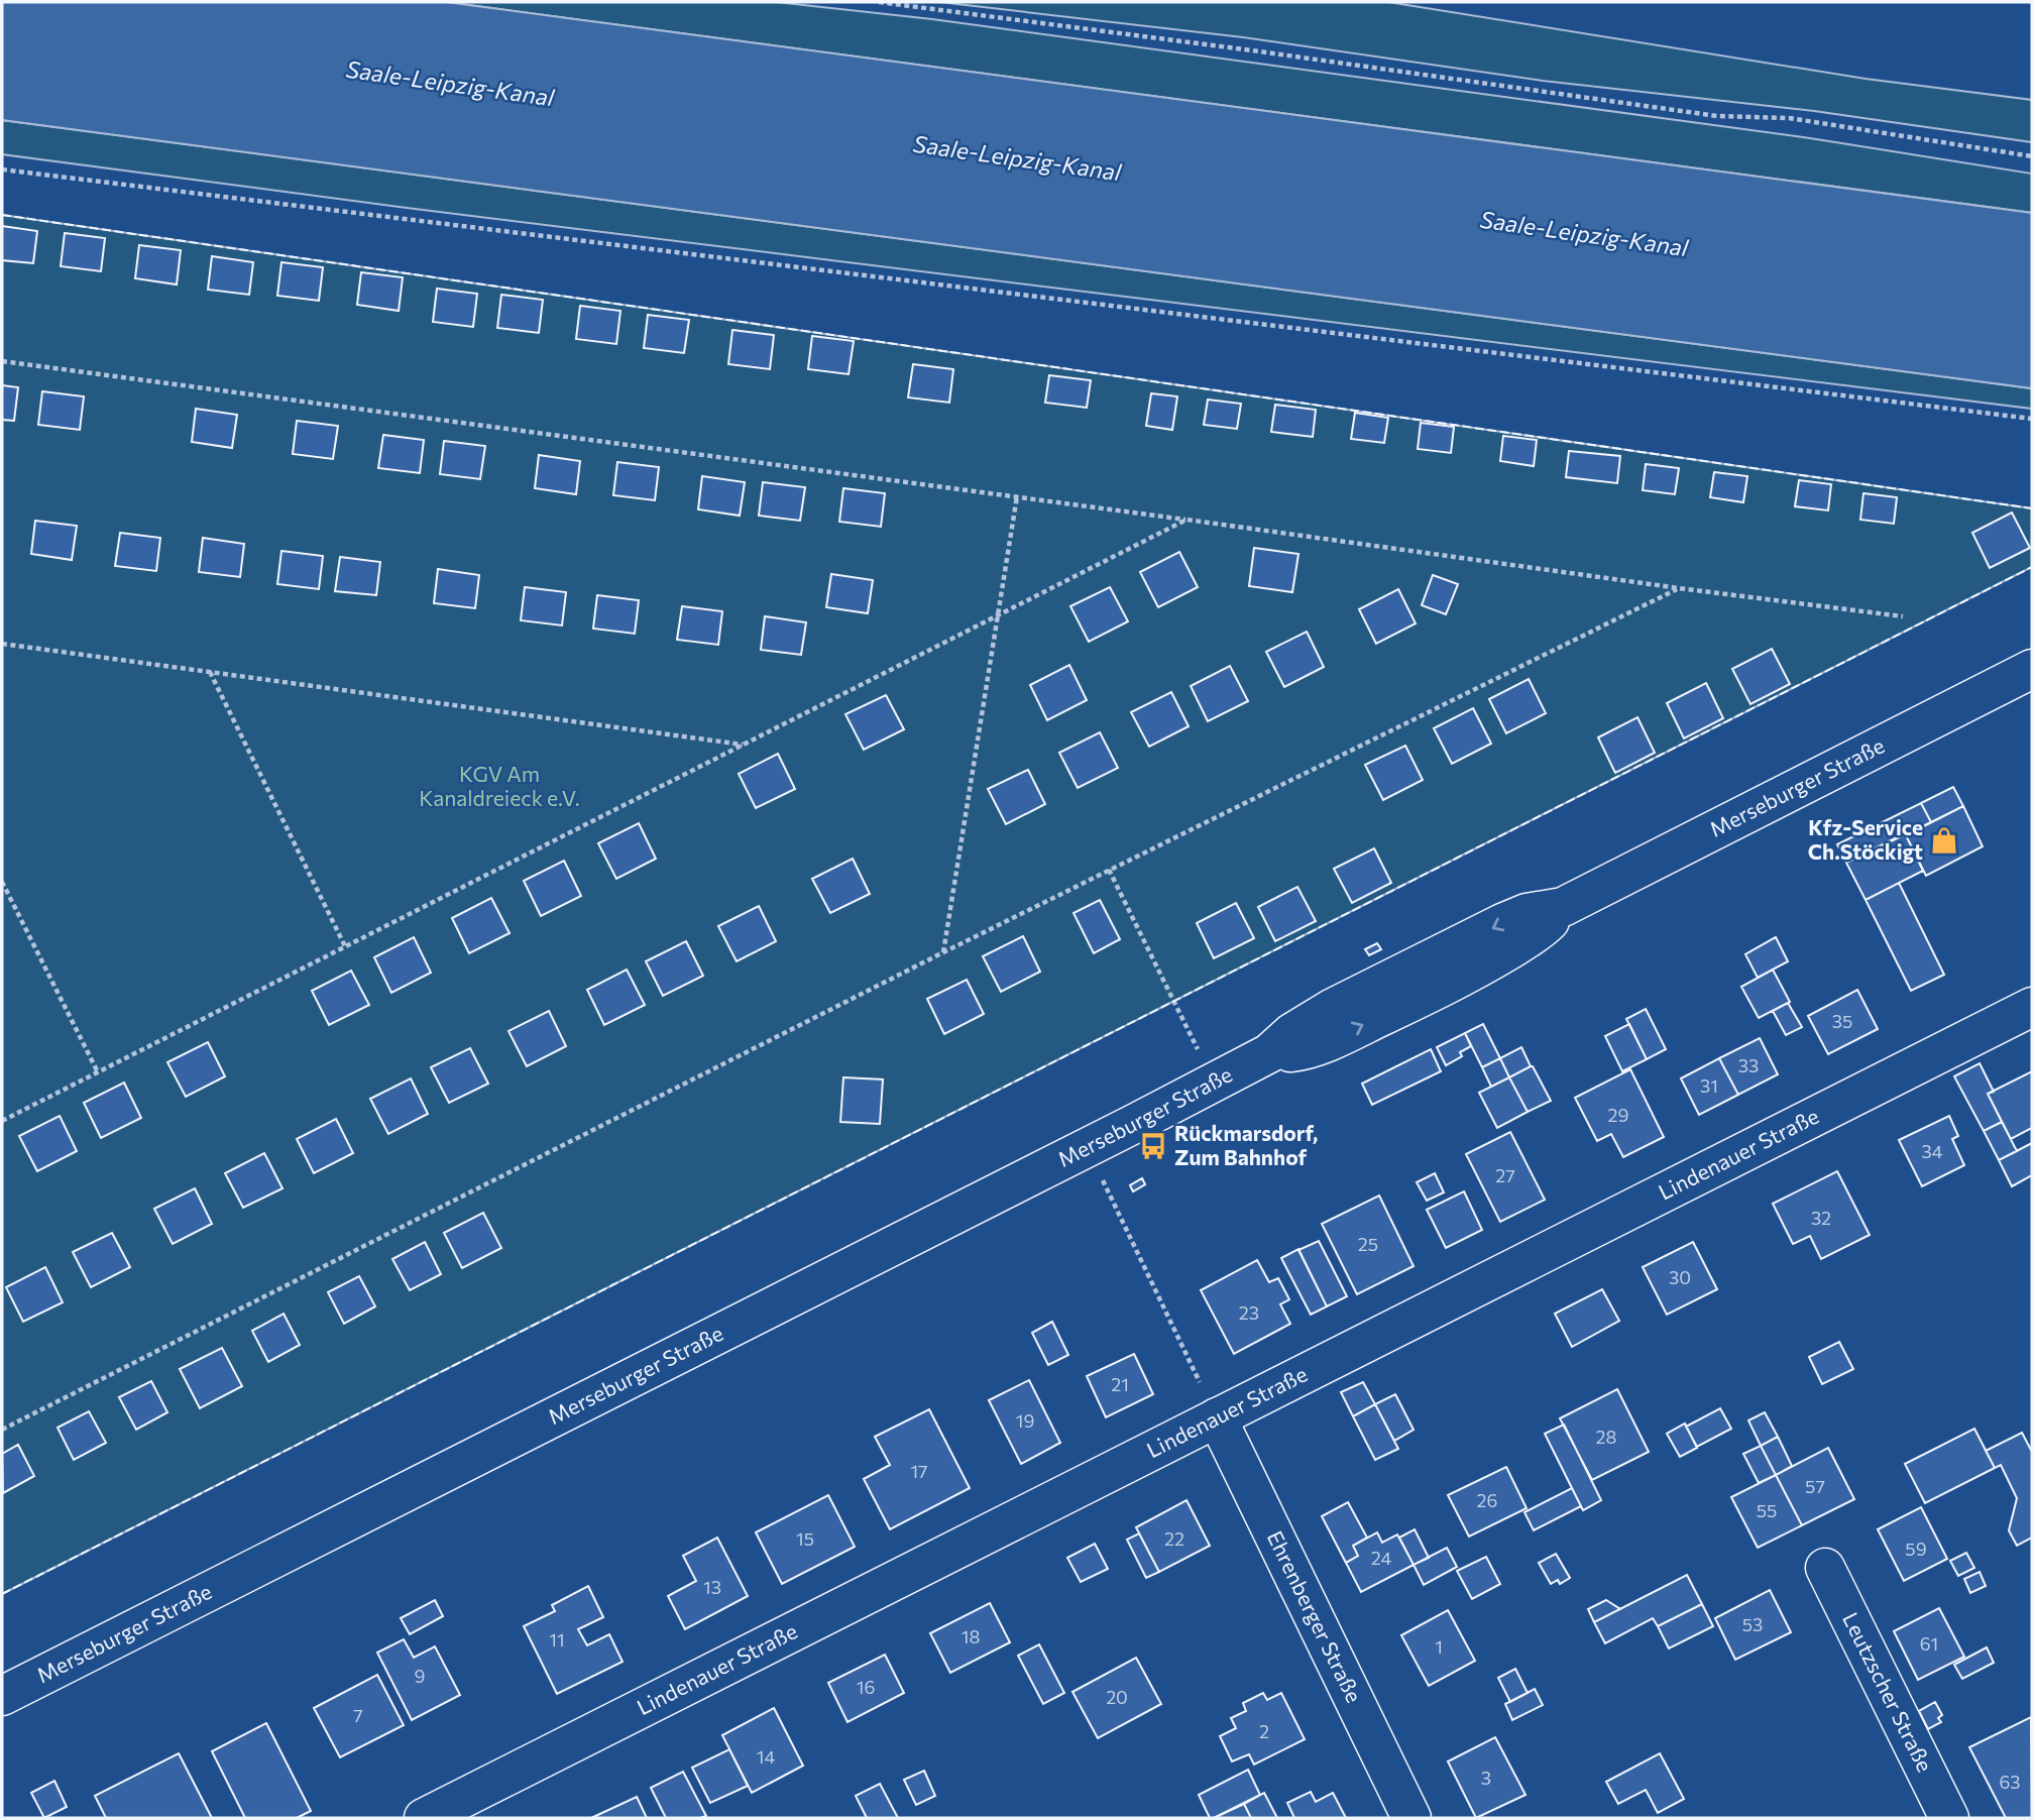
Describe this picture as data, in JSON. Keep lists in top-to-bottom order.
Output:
{
  "streets": {
    "street": [
      "Merseburger Straße",
      "Lindenauer Straße",
      "Ehrenberger Straße",
      "Leutzscher Straße"
    ]
  },
  "crossings": [
    ["Lindenauer Straße", "Ehrenberger Straße"]
  ],
  "water": ["Saale-Leipzig-Kanal"],
  "parks": ["KGV Am Kanaldreieck e.V."],
  "places": {
    "shop": ["Kfz-Service Ch.Stöckigt"],
    "bus stop": ["Rückmarsdorf, Zum Bahnhof"]
  },
  "house_numbers": [
    "35",
    "33",
    "31",
    "29",
    "34",
    "27",
    "32",
    "25",
    "30",
    "23",
    "21",
    "19",
    "28",
    "17",
    "57",
    "26",
    "55",
    "15",
    "22",
    "59",
    "24",
    "13",
    "53",
    "18",
    "11",
    "61",
    "1",
    "9",
    "16",
    "20",
    "7",
    "2",
    "14",
    "3",
    "63"
  ]
}
